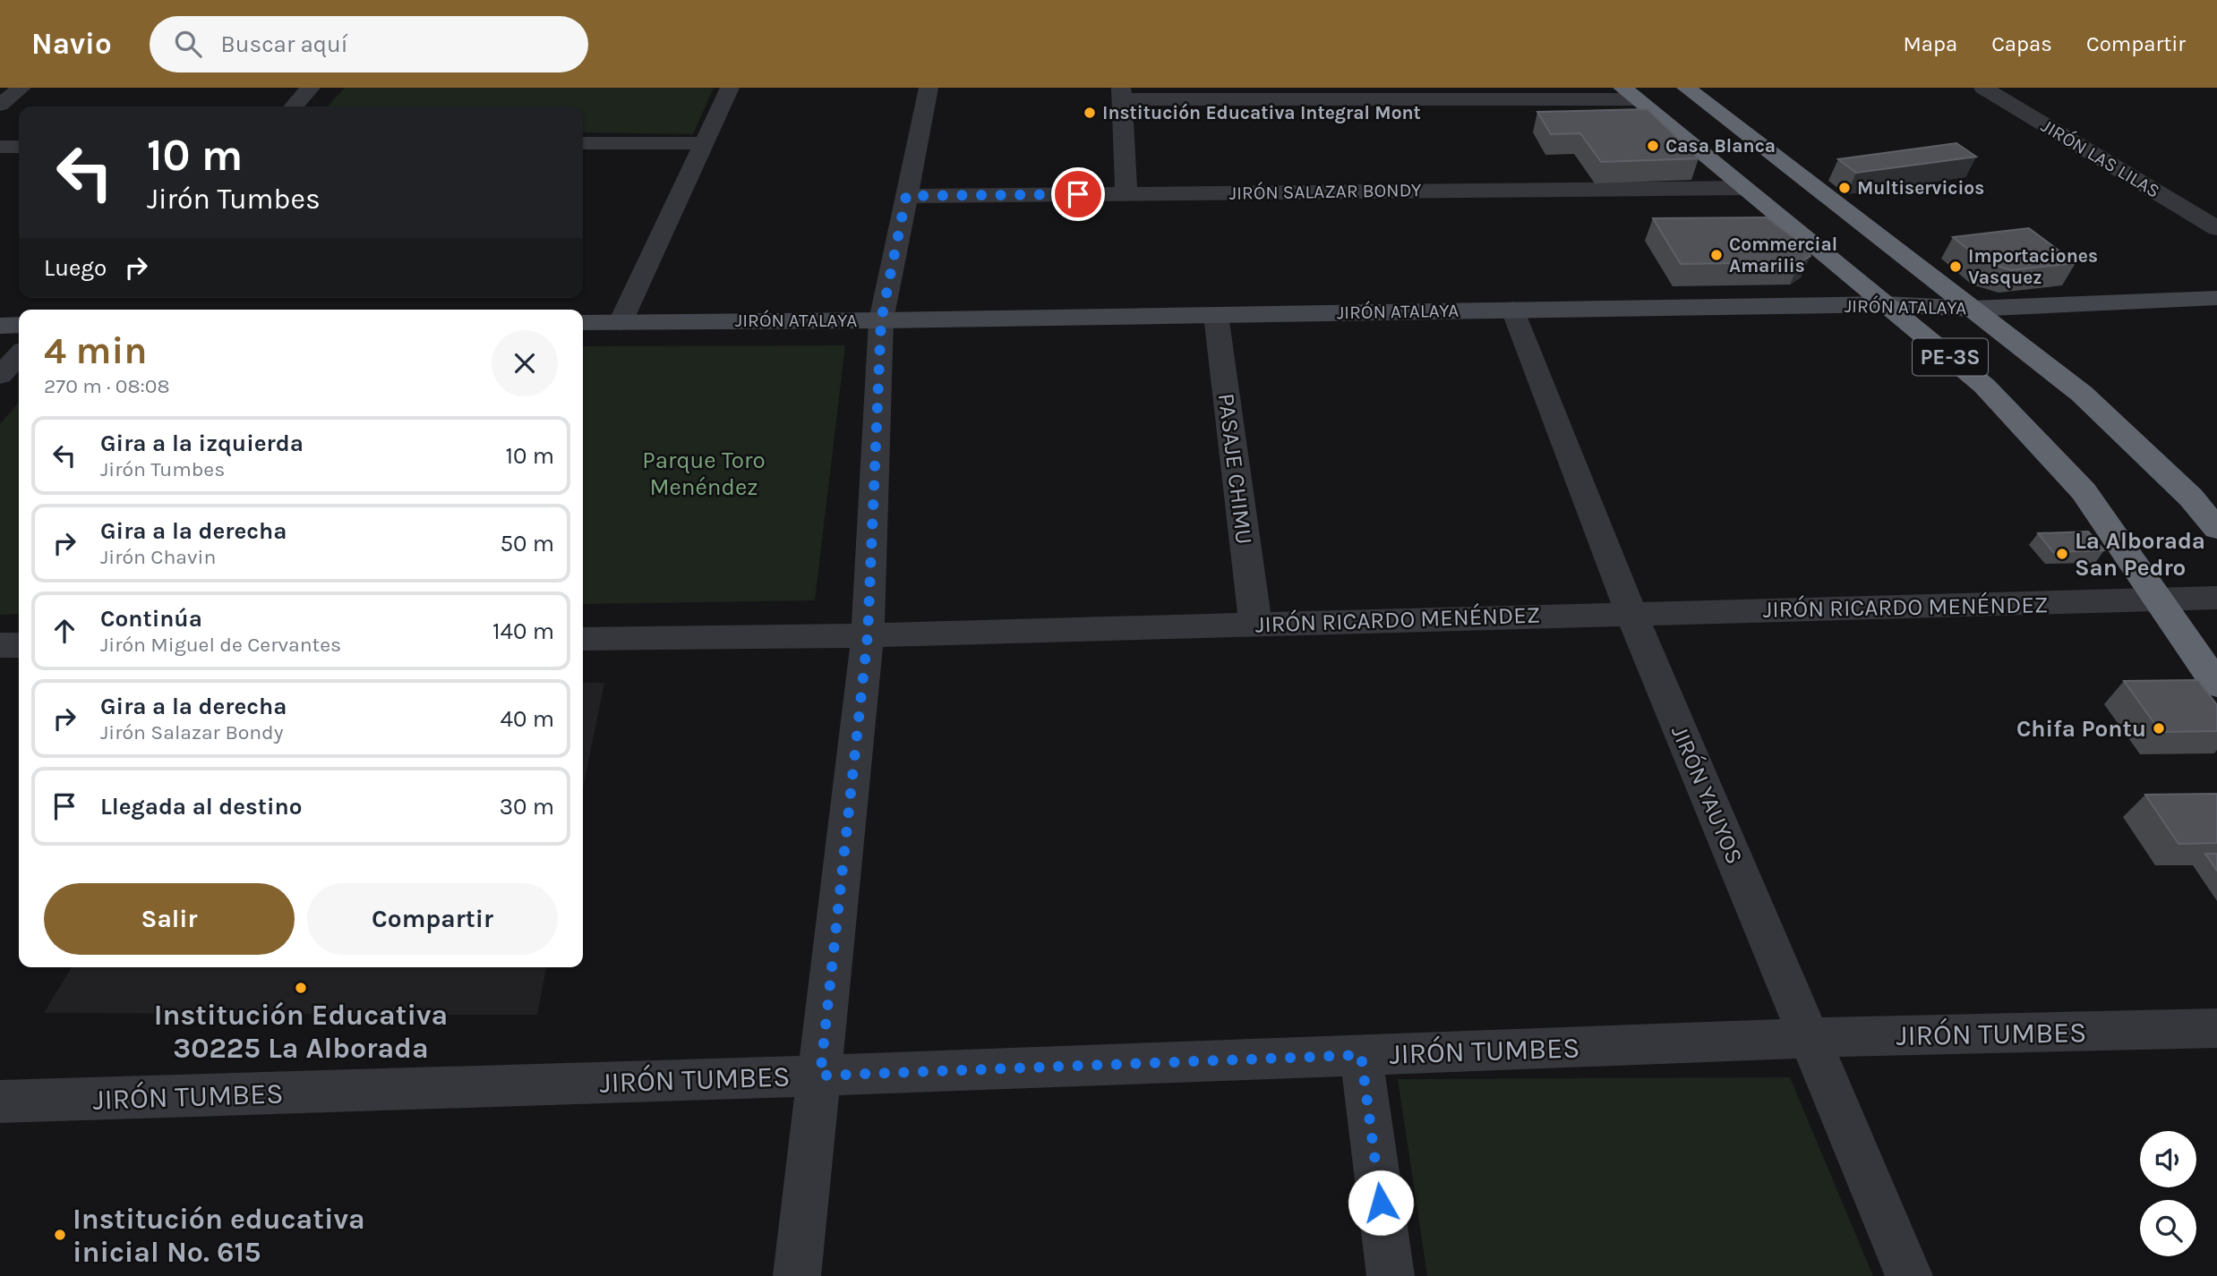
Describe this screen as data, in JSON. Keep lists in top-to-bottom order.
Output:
{
  "streets": {
    "highway": ["PE-3S"],
    "street": [
      "JIRÓN LAS LILAS",
      "JIRÓN SALAZAR BONDY",
      "JIRÓN ATALAYA",
      "PASAJE CHIMU",
      "JIRÓN RICARDO MENÉNDEZ",
      "JIRÓN YAUYOS",
      "JIRÓN TUMBES"
    ]
  },
  "crossings": [
    ["JIRÓN SALAZAR BONDY", "PE-3S"],
    ["JIRÓN ATALAYA", "PE-3S"],
    ["JIRÓN ATALAYA", "PASAJE CHIMU"],
    ["JIRÓN ATALAYA", "JIRÓN YAUYOS"],
    ["PE-3S", "JIRÓN RICARDO MENÉNDEZ"],
    ["PASAJE CHIMU", "JIRÓN RICARDO MENÉNDEZ"],
    ["JIRÓN RICARDO MENÉNDEZ", "JIRÓN YAUYOS"],
    ["JIRÓN YAUYOS", "JIRÓN TUMBES"]
  ],
  "parks": ["Parque Toro Menéndez"],
  "places": [
    "Institución Educativa Integral Mont",
    "Casa Blanca",
    "Multiservicios",
    "Commercial Amarilis",
    "Importaciones Vasquez",
    "La Alborada San Pedro",
    "Chifa Pontu",
    "Institución Educativa 30225 La Alborada",
    "Institución educativa inicial No. 615"
  ],
  "page": {
    "header": "Navio",
    "search": "Buscar aquí",
    "nav": ["Mapa", "Capas", "Compartir"],
    "turn": ["10 m", "Jirón Tumbes"],
    "then": "Luego",
    "heading": ["4 min", "270 m · 08:08"],
    "list": [
      {
        "name": "Gira a la izquierda",
        "note": "Jirón Tumbes",
        "value": "10 m"
      },
      {
        "name": "Gira a la derecha",
        "note": "Jirón Chavin",
        "value": "50 m"
      },
      {
        "name": "Continúa",
        "note": "Jirón Miguel de Cervantes",
        "value": "140 m"
      },
      {
        "name": "Gira a la derecha",
        "note": "Jirón Salazar Bondy",
        "value": "40 m"
      },
      {
        "name": "Llegada al destino",
        "value": "30 m"
      }
    ],
    "buttons": ["Salir", "Compartir"]
  }
}
